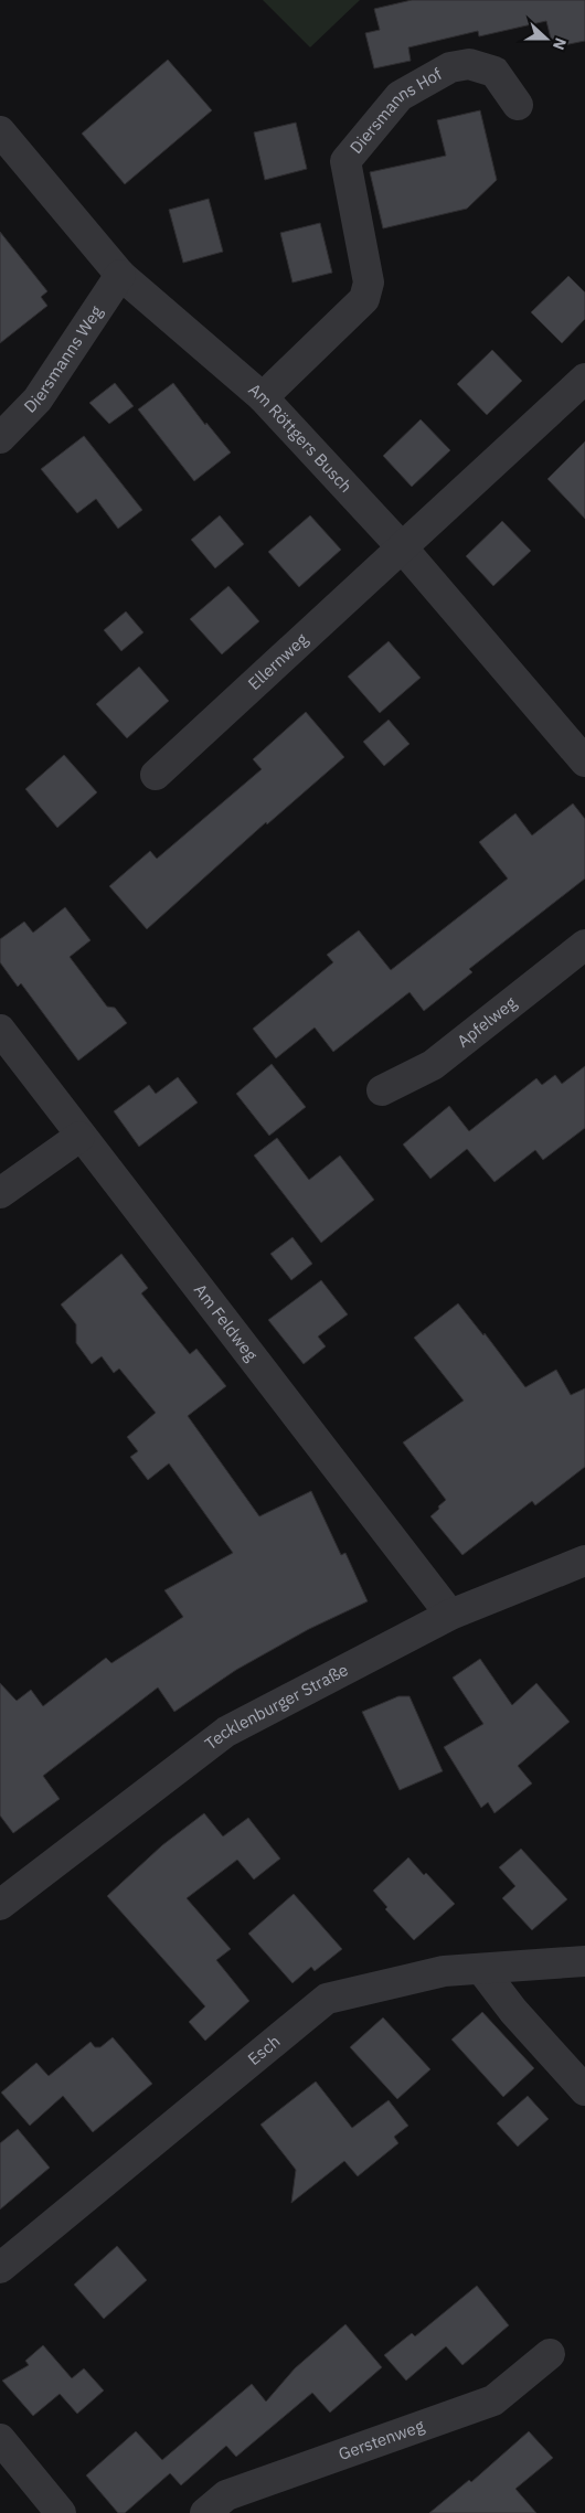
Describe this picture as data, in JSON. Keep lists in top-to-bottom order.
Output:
{
  "streets": {
    "street": [
      "Diersmanns Hof",
      "Diersmanns Weg",
      "Am Röttgers Busch",
      "Ellernweg",
      "Apfelweg",
      "Am Feldweg",
      "Tecklenburger Straße",
      "Esch",
      "Gerstenweg"
    ]
  },
  "crossings": [
    ["Diersmanns Hof", "Am Röttgers Busch"],
    ["Diersmanns Weg", "Am Röttgers Busch"],
    ["Am Röttgers Busch", "Ellernweg"],
    ["Am Feldweg", "Tecklenburger Straße"]
  ],
  "north": "right"
}
